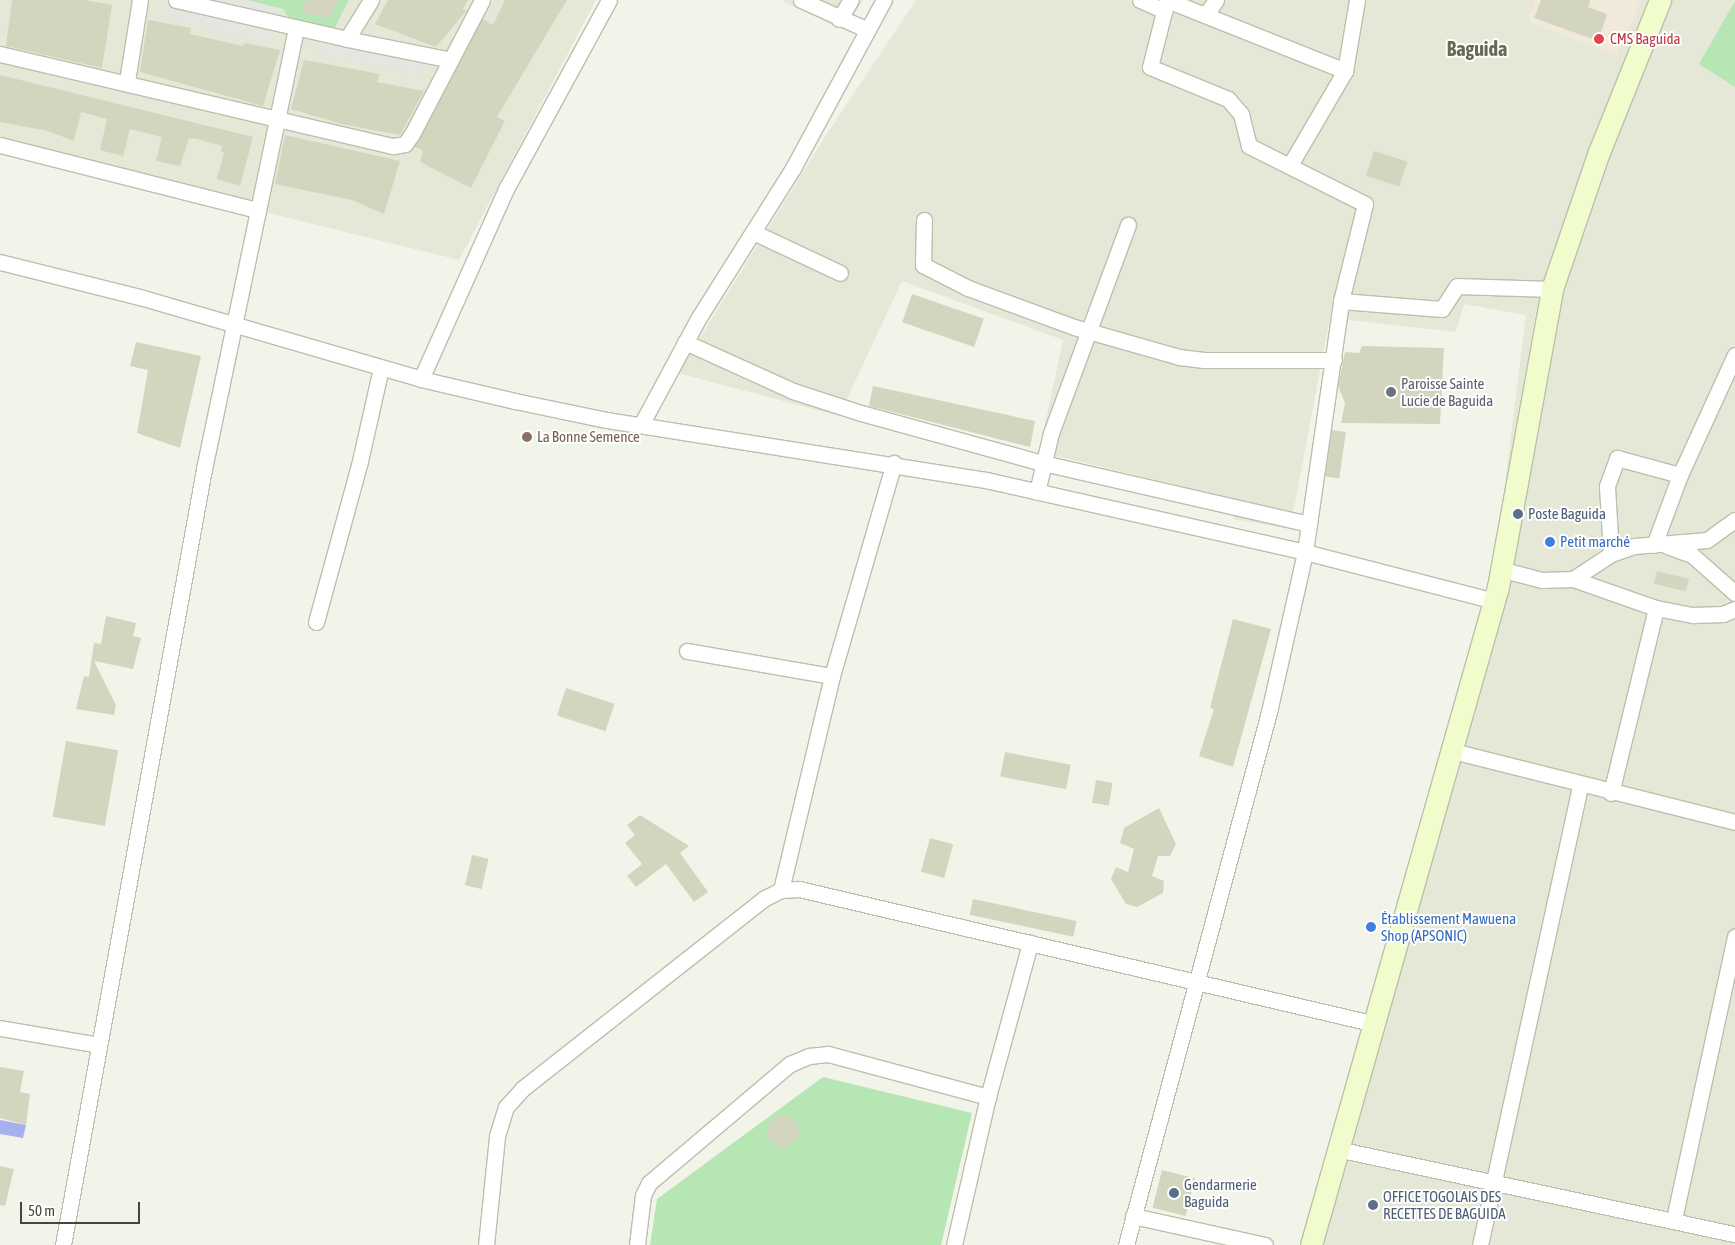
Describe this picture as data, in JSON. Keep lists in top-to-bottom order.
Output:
{
  "districts": ["Baguida"],
  "places": [
    "CMS Baguida",
    "Paroisse Sainte Lucie de Baguida",
    "La Bonne Semence",
    "Poste Baguida",
    "Petit marché",
    "Établissement Mawuena Shop (APSONIC)",
    "Gendarmerie Baguida",
    "OFFICE TOGOLAIS DES RECETTES DE BAGUIDA"
  ],
  "scale_bar": "50 m"
}
